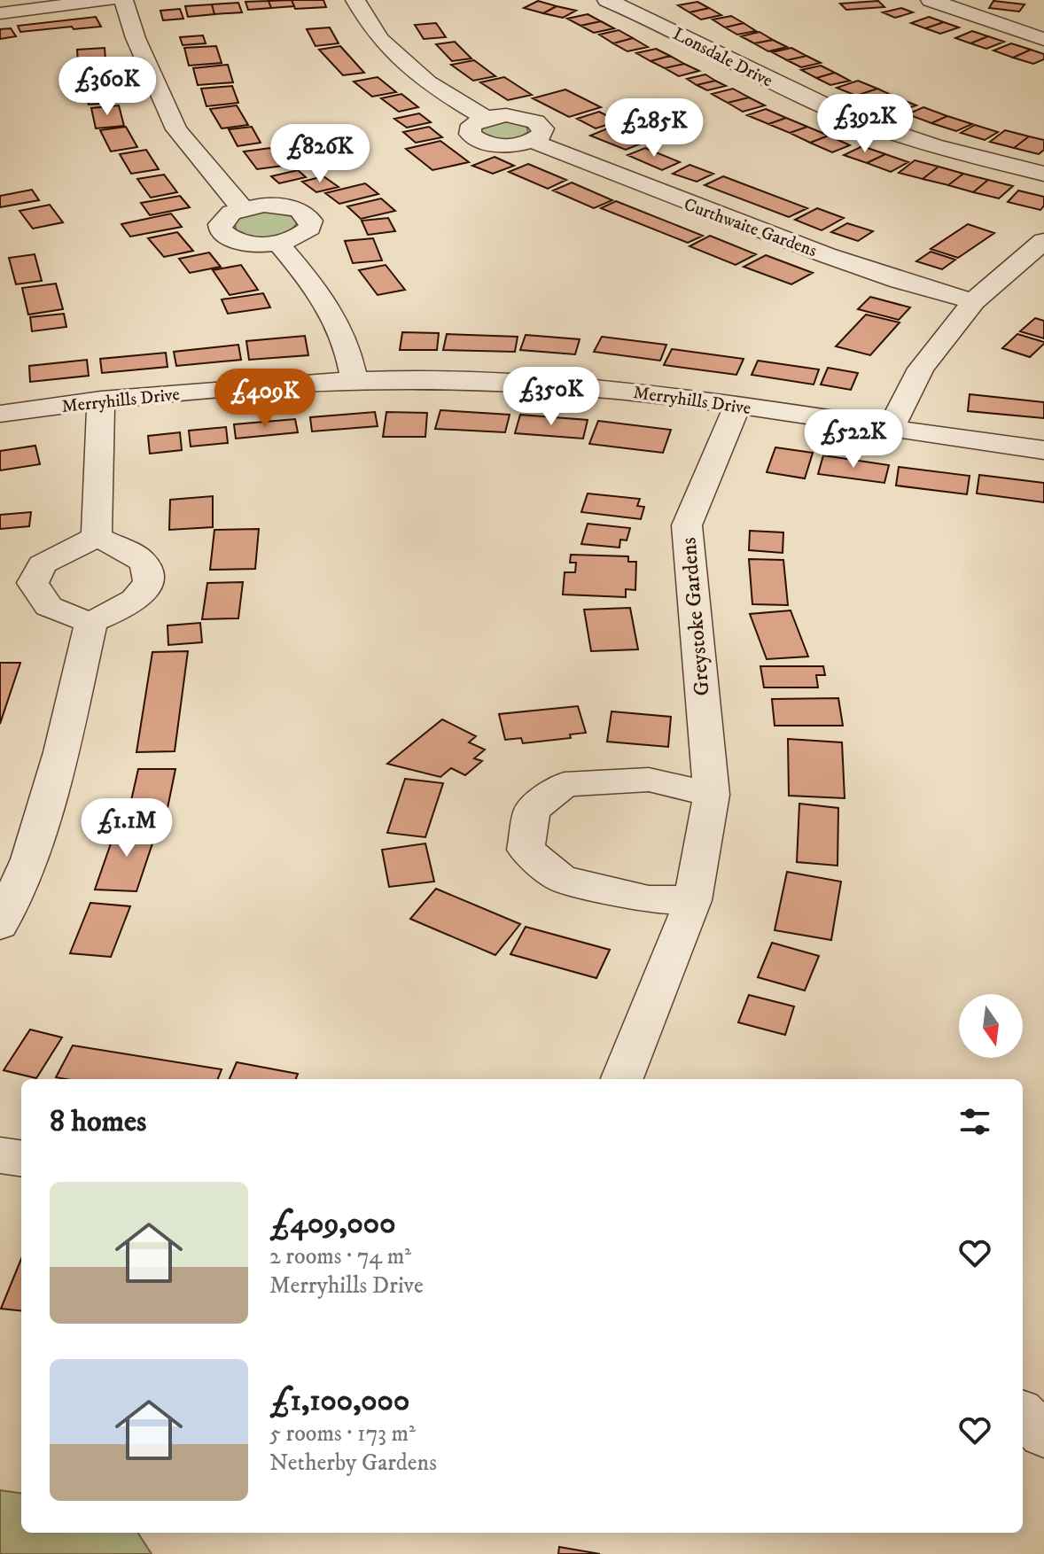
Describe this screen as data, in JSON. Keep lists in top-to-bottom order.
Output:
{
  "streets": {
    "street": [
      "Lonsdale Drive",
      "Curthwaite Gardens",
      "Merryhills Drive",
      "Greystoke Gardens"
    ]
  },
  "crossings": [
    ["Merryhills Drive", "Greystoke Gardens"]
  ],
  "north": "bottom",
  "page": {
    "price": [
      "£360K",
      "£392K",
      "£285K",
      "£826K",
      "£350K",
      "£409K",
      "£522K",
      "£1.1M"
    ],
    "heading": "8 homes",
    "list": [
      {
        "name": "£409,000",
        "note": "2 rooms · 74 m² · Merryhills Drive"
      },
      {
        "name": "£1,100,000",
        "note": "5 rooms · 173 m² · Netherby Gardens"
      }
    ]
  }
}
